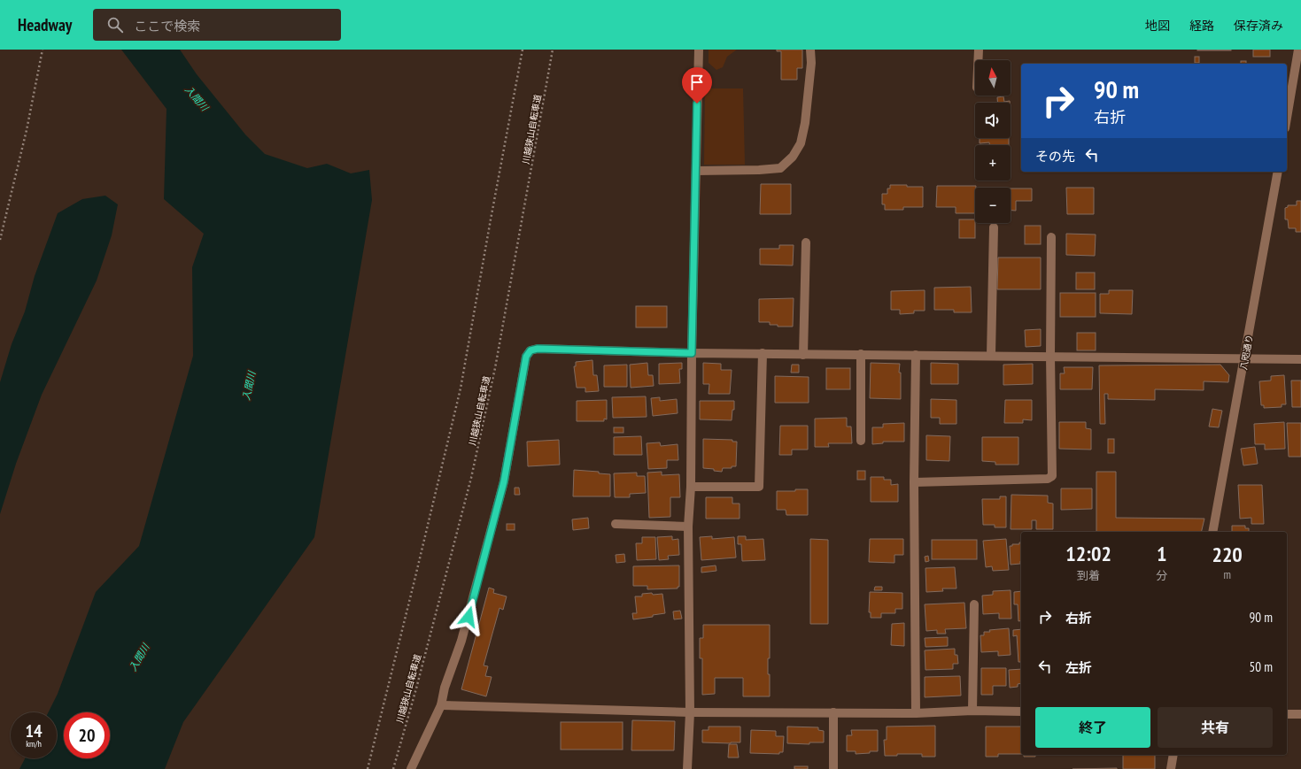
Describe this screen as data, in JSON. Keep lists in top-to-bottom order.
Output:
{
  "streets": {
    "street": ["八咫通り"],
    "path": ["川越狭山自転車道"]
  },
  "water": ["入間川"],
  "north": "top",
  "page": {
    "header": "Headway",
    "search": "ここで検索",
    "nav": ["地図", "経路", "保存済み"],
    "map_buttons": ["+", "−"],
    "turn": ["90 m", "右折"],
    "then": "その先",
    "eta": [
      "12:02",
      "到着",
      "1",
      "分",
      "220",
      "m"
    ],
    "list": [
      {
        "name": "右折",
        "value": "90 m"
      },
      {
        "name": "左折",
        "value": "50 m"
      }
    ],
    "buttons": ["終了", "共有"],
    "speed": "14 km/h",
    "limit": "20"
  }
}
